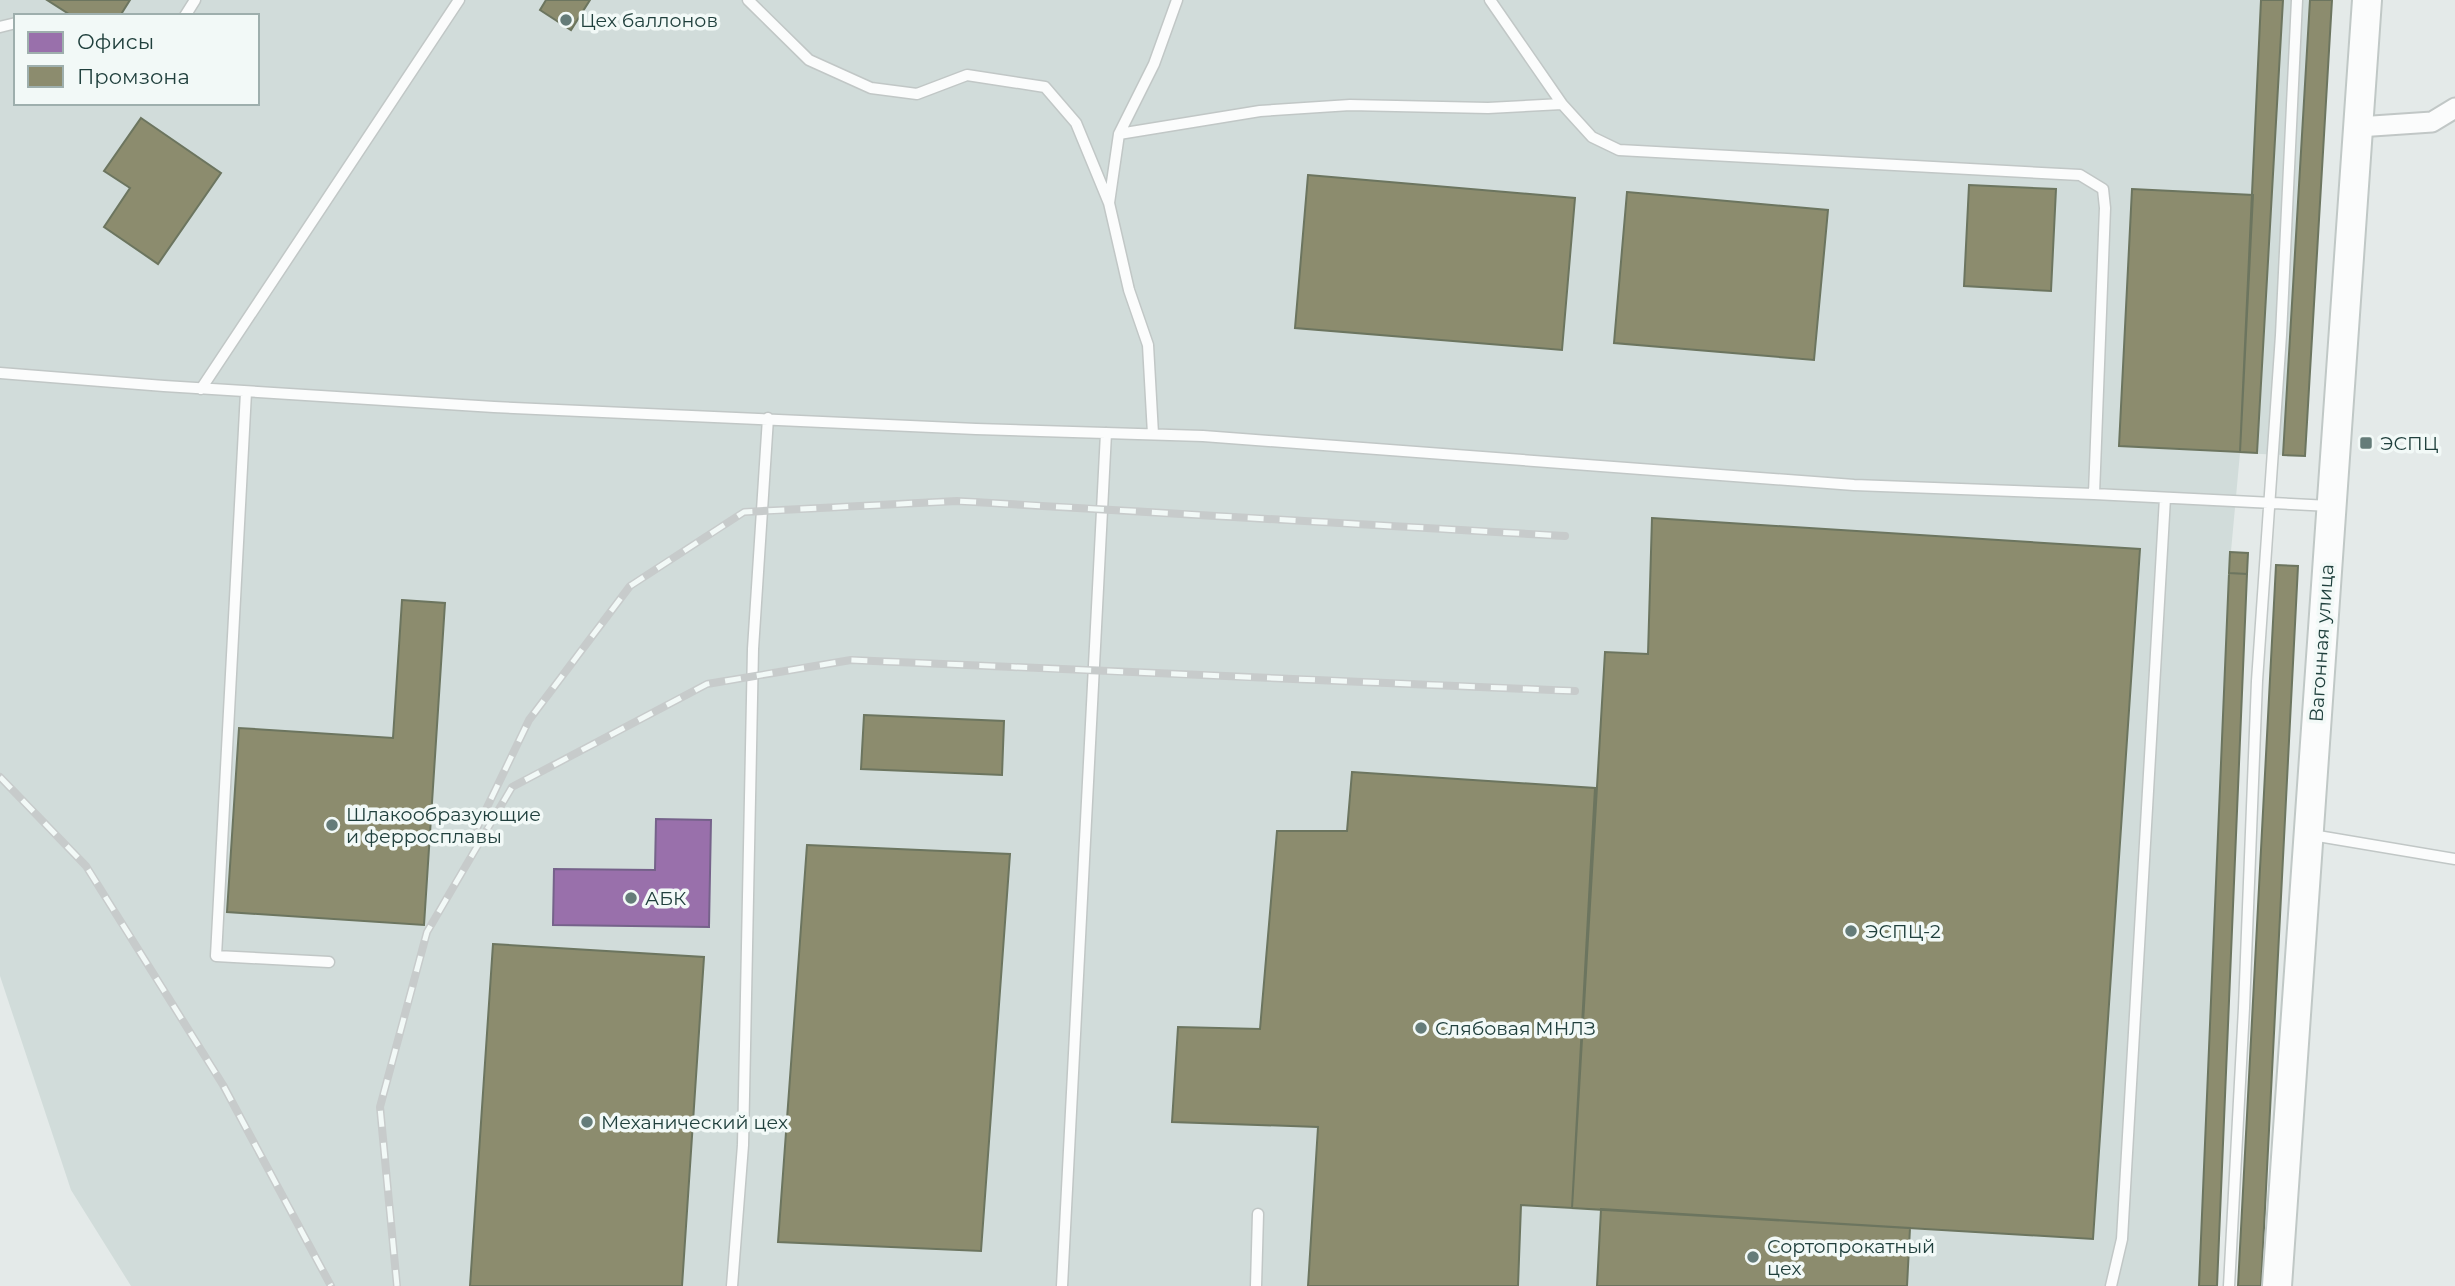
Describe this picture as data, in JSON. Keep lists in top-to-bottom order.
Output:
{
  "streets": {
    "street": ["Вагонная улица"]
  },
  "places": {
    "other": [
      "Цех баллонов",
      "Шлакообразующие и ферросплавы",
      "АБК",
      "ЭСПЦ-2",
      "Слябовая МНЛЗ",
      "Механический цех",
      "Сортопрокатный цех"
    ],
    "transit": ["ЭСПЦ"]
  },
  "legend": ["Офисы", "Промзона"]
}
